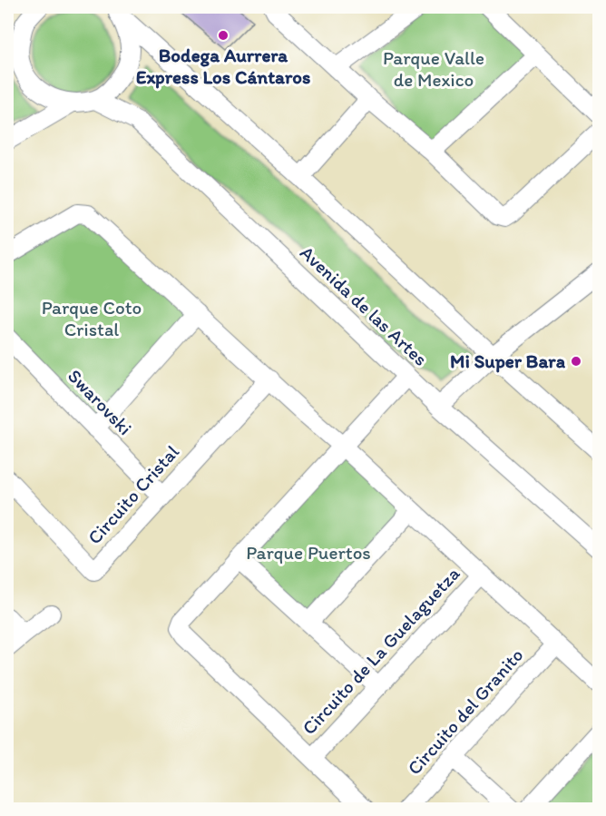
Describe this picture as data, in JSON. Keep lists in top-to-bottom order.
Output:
{
  "streets": {
    "street": [
      "Avenida de las Artes",
      "Swarovski",
      "Circuito Cristal",
      "Circuito de La Guelaguetza",
      "Circuito del Granito"
    ]
  },
  "crossings": [
    ["Avenida de las Artes", "Circuito de La Guelaguetza"],
    ["Swarovski", "Circuito Cristal"],
    ["Circuito Cristal", "Circuito de La Guelaguetza"],
    ["Circuito de La Guelaguetza", "Circuito del Granito"]
  ],
  "parks": ["Parque Valle de Mexico", "Parque Coto Cristal", "Parque Puertos"],
  "places": ["Bodega Aurrera Express Los Cántaros", "Mi Super Bara"]
}
